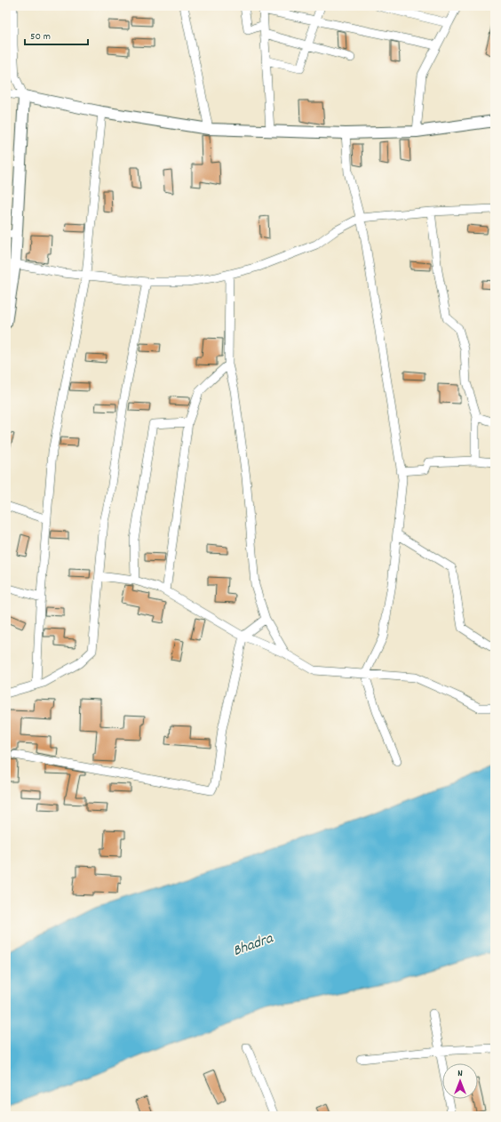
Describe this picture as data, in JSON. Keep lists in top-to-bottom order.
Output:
{
  "water": ["Bhadra"],
  "scale_bar": "50 m",
  "north": "top"
}
